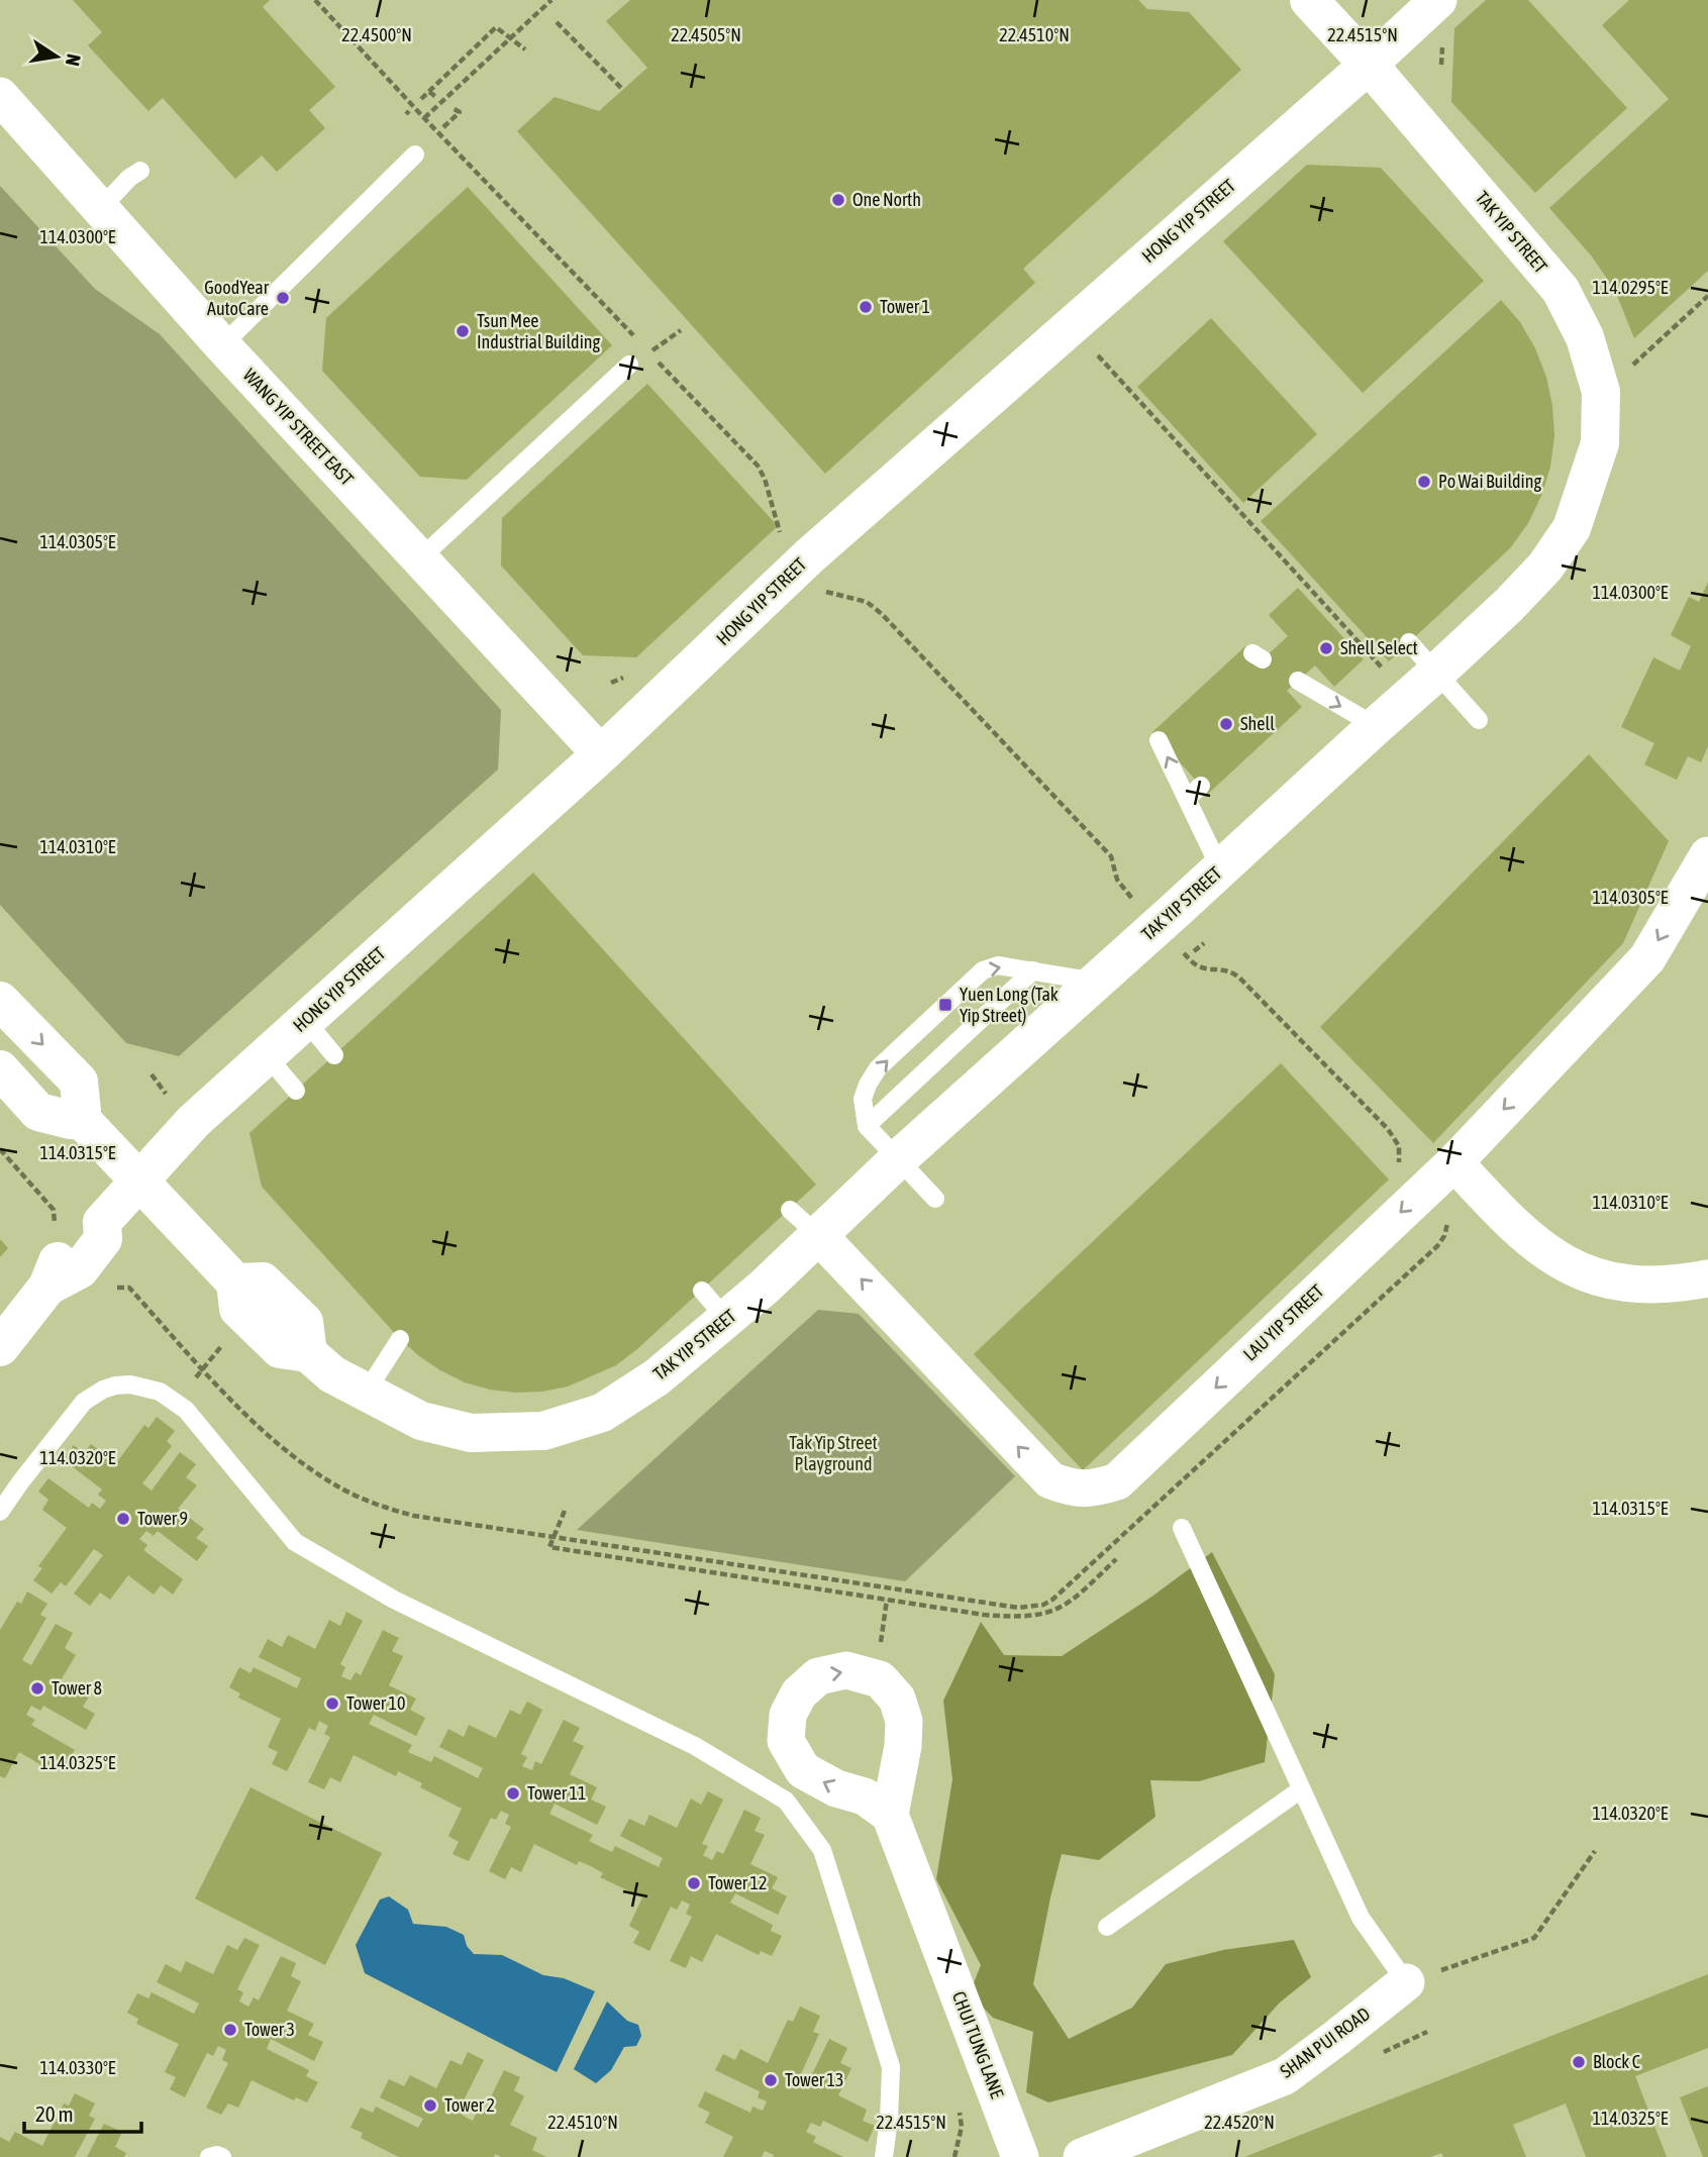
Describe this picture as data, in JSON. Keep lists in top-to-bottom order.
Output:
{
  "streets": {
    "street": [
      "HONG YIP STREET",
      "TAK YIP STREET",
      "WANG YIP STREET EAST",
      "LAU YIP STREET",
      "SHAN PUI ROAD",
      "CHUI TUNG LANE"
    ]
  },
  "crossings": [
    ["HONG YIP STREET", "TAK YIP STREET"],
    ["HONG YIP STREET", "WANG YIP STREET EAST"],
    ["TAK YIP STREET", "LAU YIP STREET"]
  ],
  "parks": ["Tak Yip Street Playground"],
  "places": {
    "other": [
      "One North",
      "GoodYear AutoCare",
      "Tower 1",
      "Tsun Mee Industrial Building",
      "Po Wai Building",
      "Shell Select",
      "Shell",
      "Tower 9",
      "Tower 8",
      "Tower 10",
      "Tower 11",
      "Tower 12",
      "Tower 3",
      "Block C",
      "Tower 13",
      "Tower 2"
    ],
    "transit": ["Yuen Long (Tak Yip Street)"]
  },
  "scale_bar": "20 m",
  "north": "right",
  "coordinates": [
    "22.4500°N",
    "22.4505°N",
    "22.4510°N",
    "22.4515°N",
    "114.0300°E",
    "114.0295°E",
    "114.0305°E",
    "114.0310°E",
    "114.0315°E",
    "114.0320°E",
    "114.0325°E",
    "114.0330°E",
    "22.4520°N"
  ]
}
